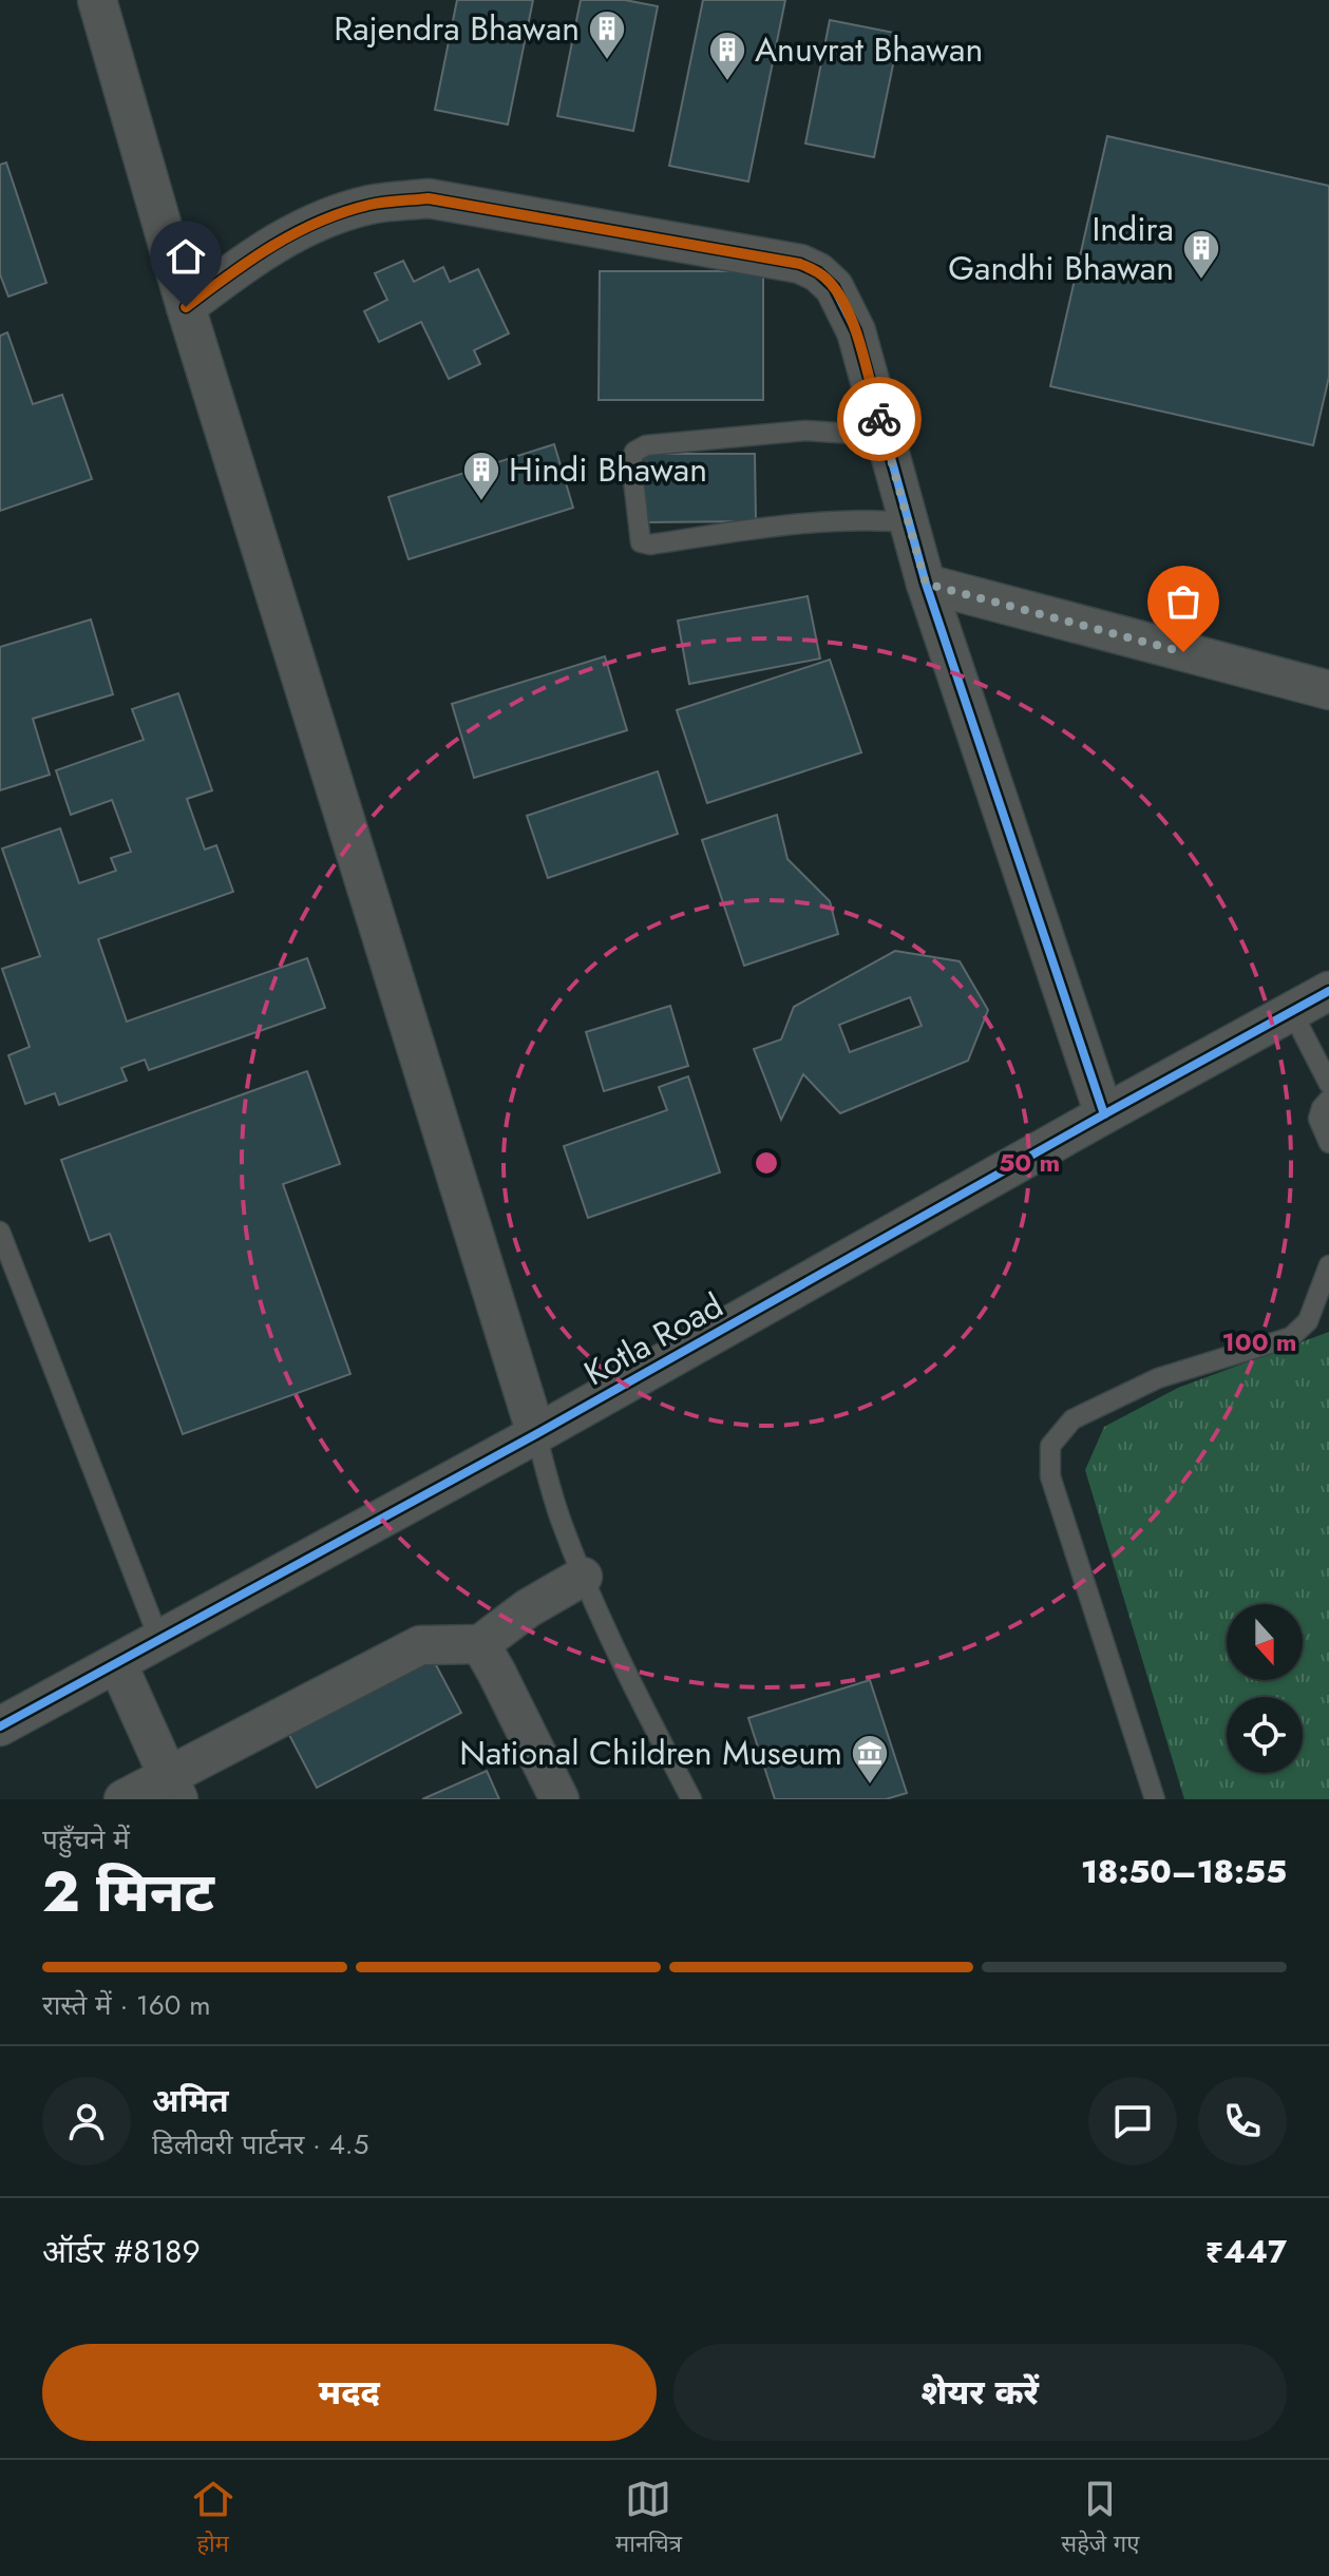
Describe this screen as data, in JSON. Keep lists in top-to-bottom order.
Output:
{
  "streets": {
    "street": ["Kotla Road"]
  },
  "places": {
    "building": [
      "Rajendra Bhawan",
      "Anuvrat Bhawan",
      "Indira Gandhi Bhawan",
      "Hindi Bhawan"
    ],
    "museum": ["National Children Museum"]
  },
  "north": "bottom",
  "page": {
    "heading": ["2 मिनट", "पहुँचने में", "18:50–18:55"],
    "panel": [
      "अमित",
      "डिलीवरी पार्टनर · 4.5",
      "ऑर्डर #8189",
      "₹447"
    ],
    "bar": "रास्ते में · 160 m",
    "buttons": ["मदद", "शेयर करें"],
    "tabs": ["होम", "मानचित्र", "सहेजे गए"]
  },
  "rings": ["50 m", "100 m"]
}
